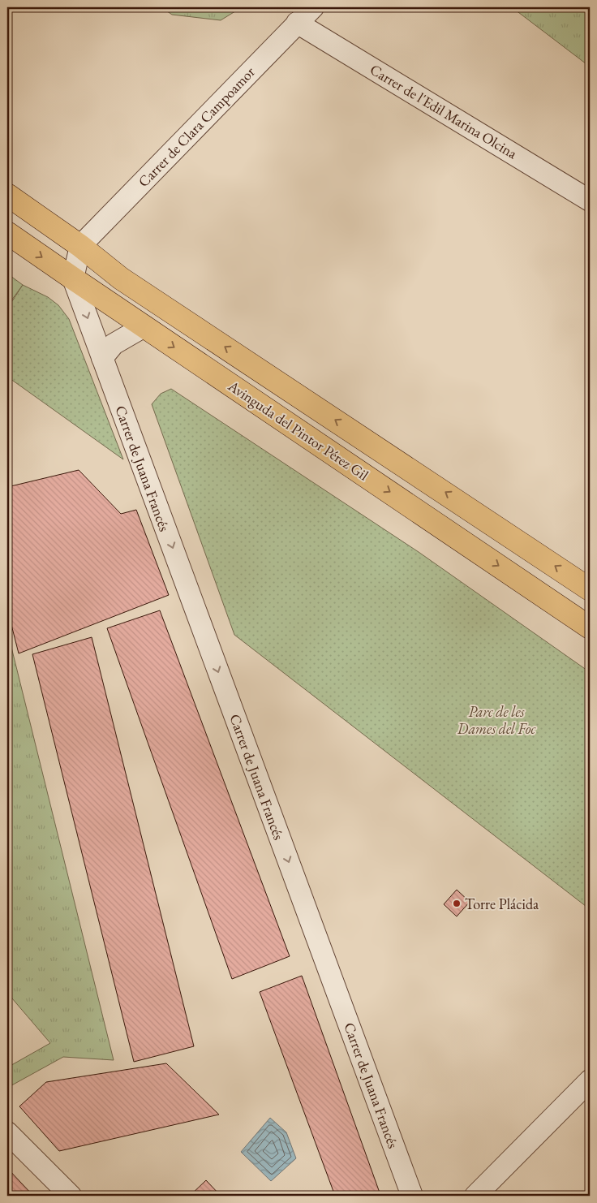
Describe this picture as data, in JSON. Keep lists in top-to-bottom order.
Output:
{
  "streets": {
    "main road": ["Avinguda del Pintor Pérez Gil"],
    "street": ["Carrer de l'Edil Marina Olcina", "Carrer de Clara Campoamor", "Carrer de Juana Francés"]
  },
  "crossings": [
    ["Carrer de l'Edil Marina Olcina", "Carrer de Clara Campoamor"],
    ["Carrer de Clara Campoamor", "Avinguda del Pintor Pérez Gil"],
    ["Avinguda del Pintor Pérez Gil", "Carrer de Juana Francés"]
  ],
  "one_way": ["Carrer de Juana Francés"],
  "parks": ["Parc de les Dames del Foc"],
  "places": ["Torre Plácida"]
}
